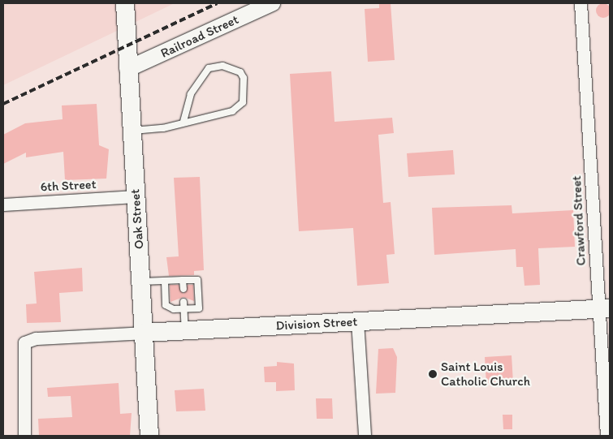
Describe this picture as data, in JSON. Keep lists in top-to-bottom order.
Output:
{
  "streets": {
    "main road": ["Oak Street", "Division Street"],
    "street": ["Railroad Street", "6th Street", "Crawford Street"]
  },
  "crossings": [
    ["Railroad Street", "Oak Street"],
    ["6th Street", "Oak Street"],
    ["Oak Street", "Division Street"],
    ["Crawford Street", "Division Street"]
  ],
  "places": ["Saint Louis Catholic Church"]
}
